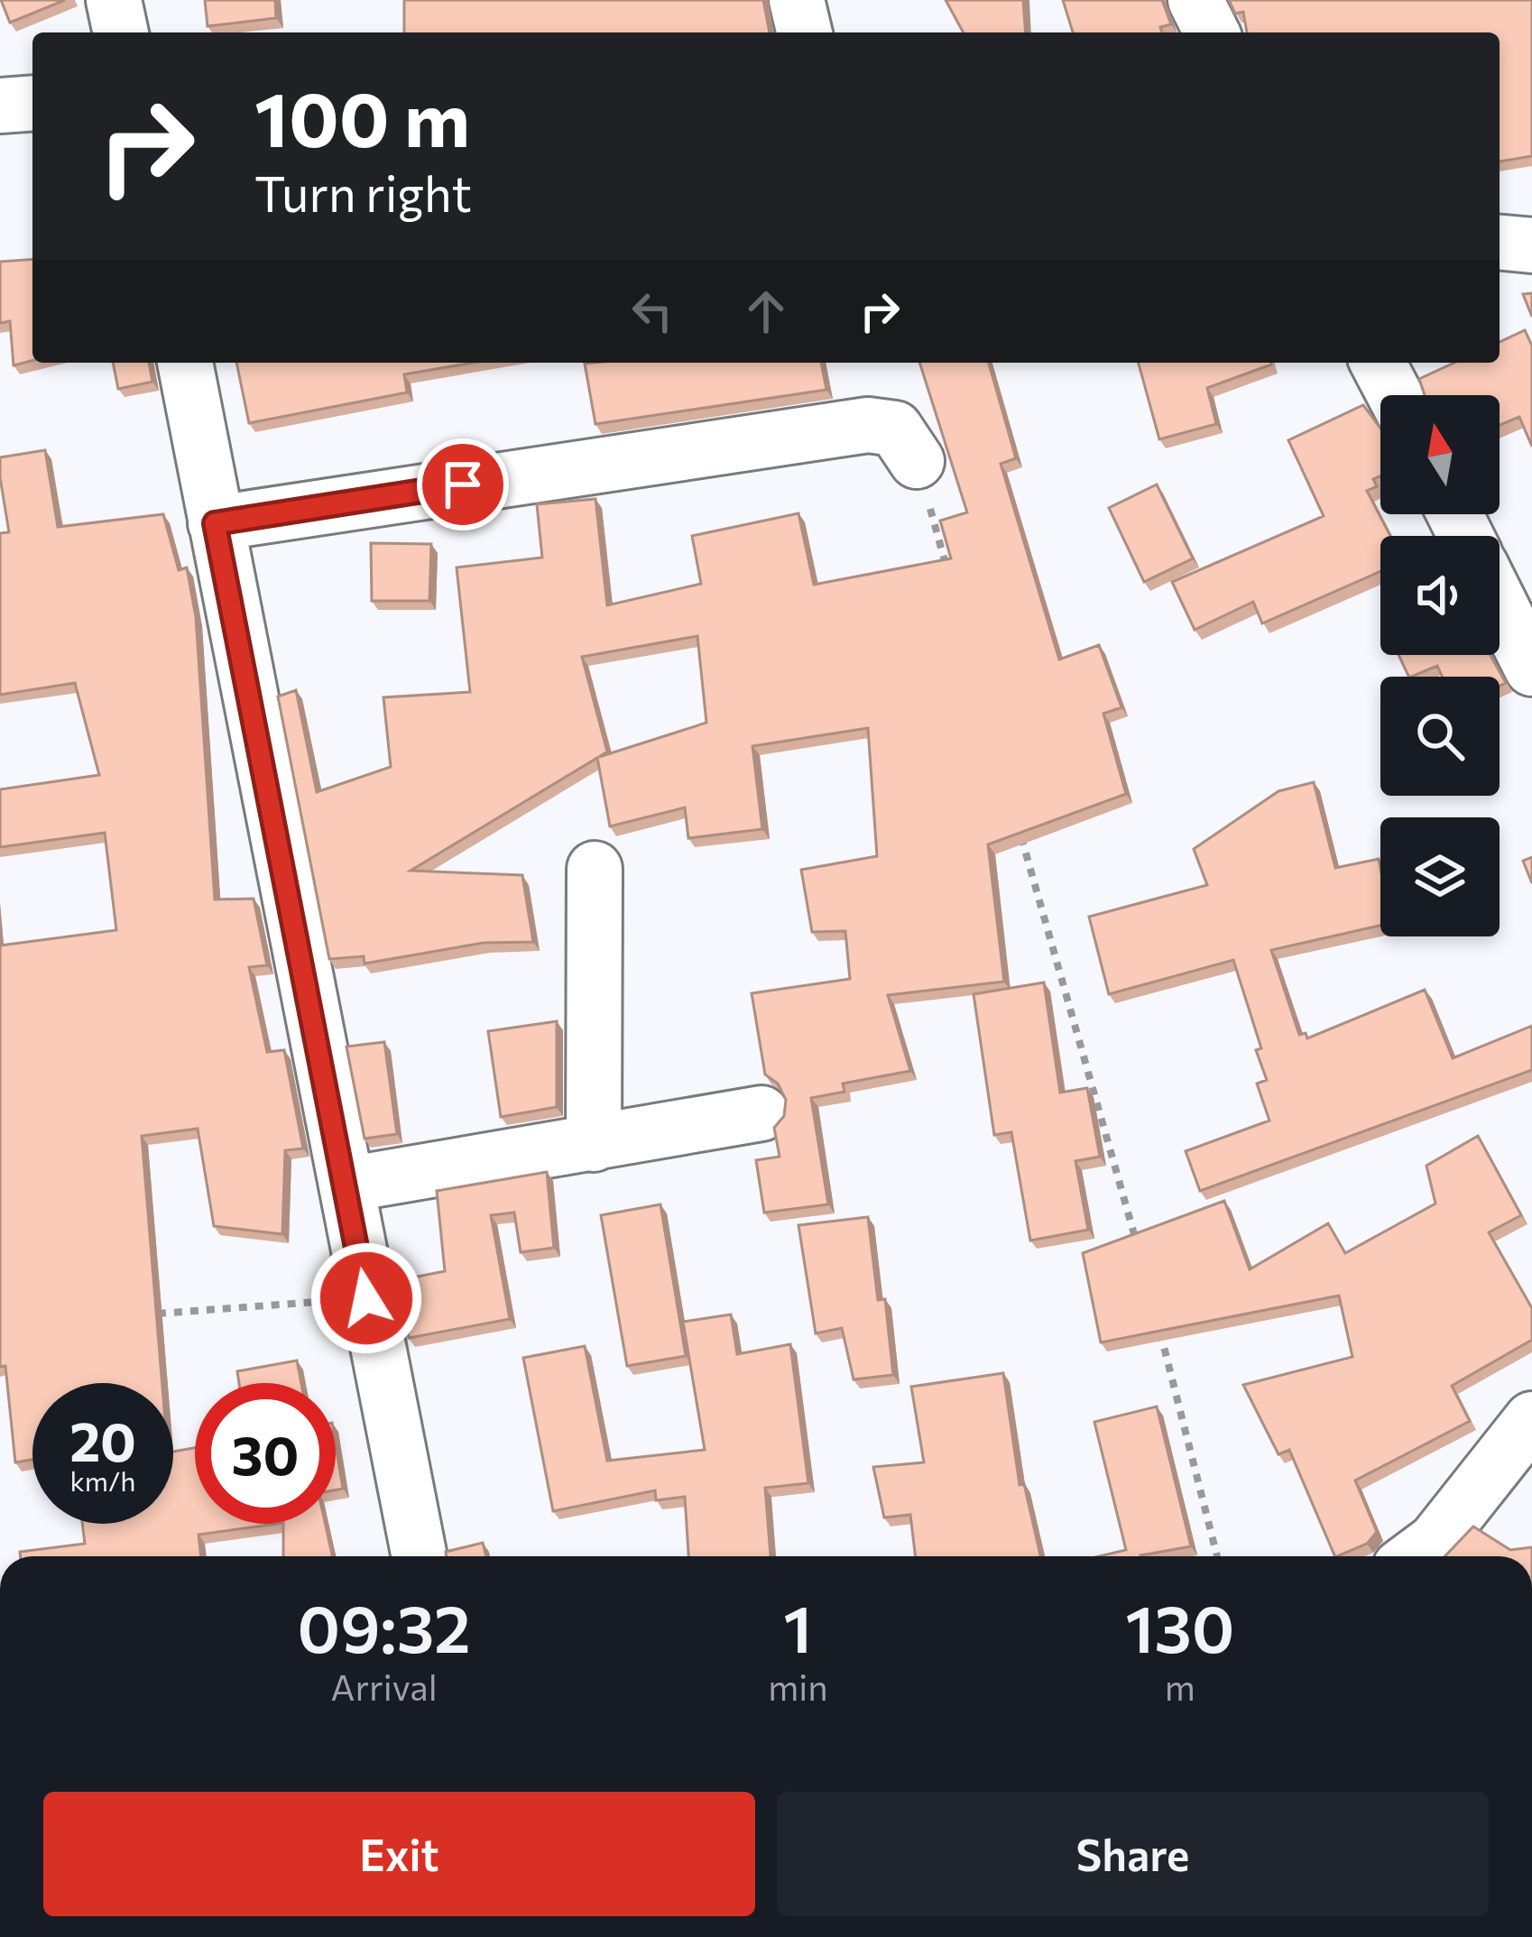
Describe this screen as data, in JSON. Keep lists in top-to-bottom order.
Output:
{
  "north": "top",
  "page": {
    "turn": ["100 m", "Turn right"],
    "speed": "20 km/h",
    "limit": "30",
    "eta": [
      "09:32",
      "Arrival",
      "1",
      "min",
      "130",
      "m"
    ],
    "buttons": ["Exit", "Share"]
  }
}
